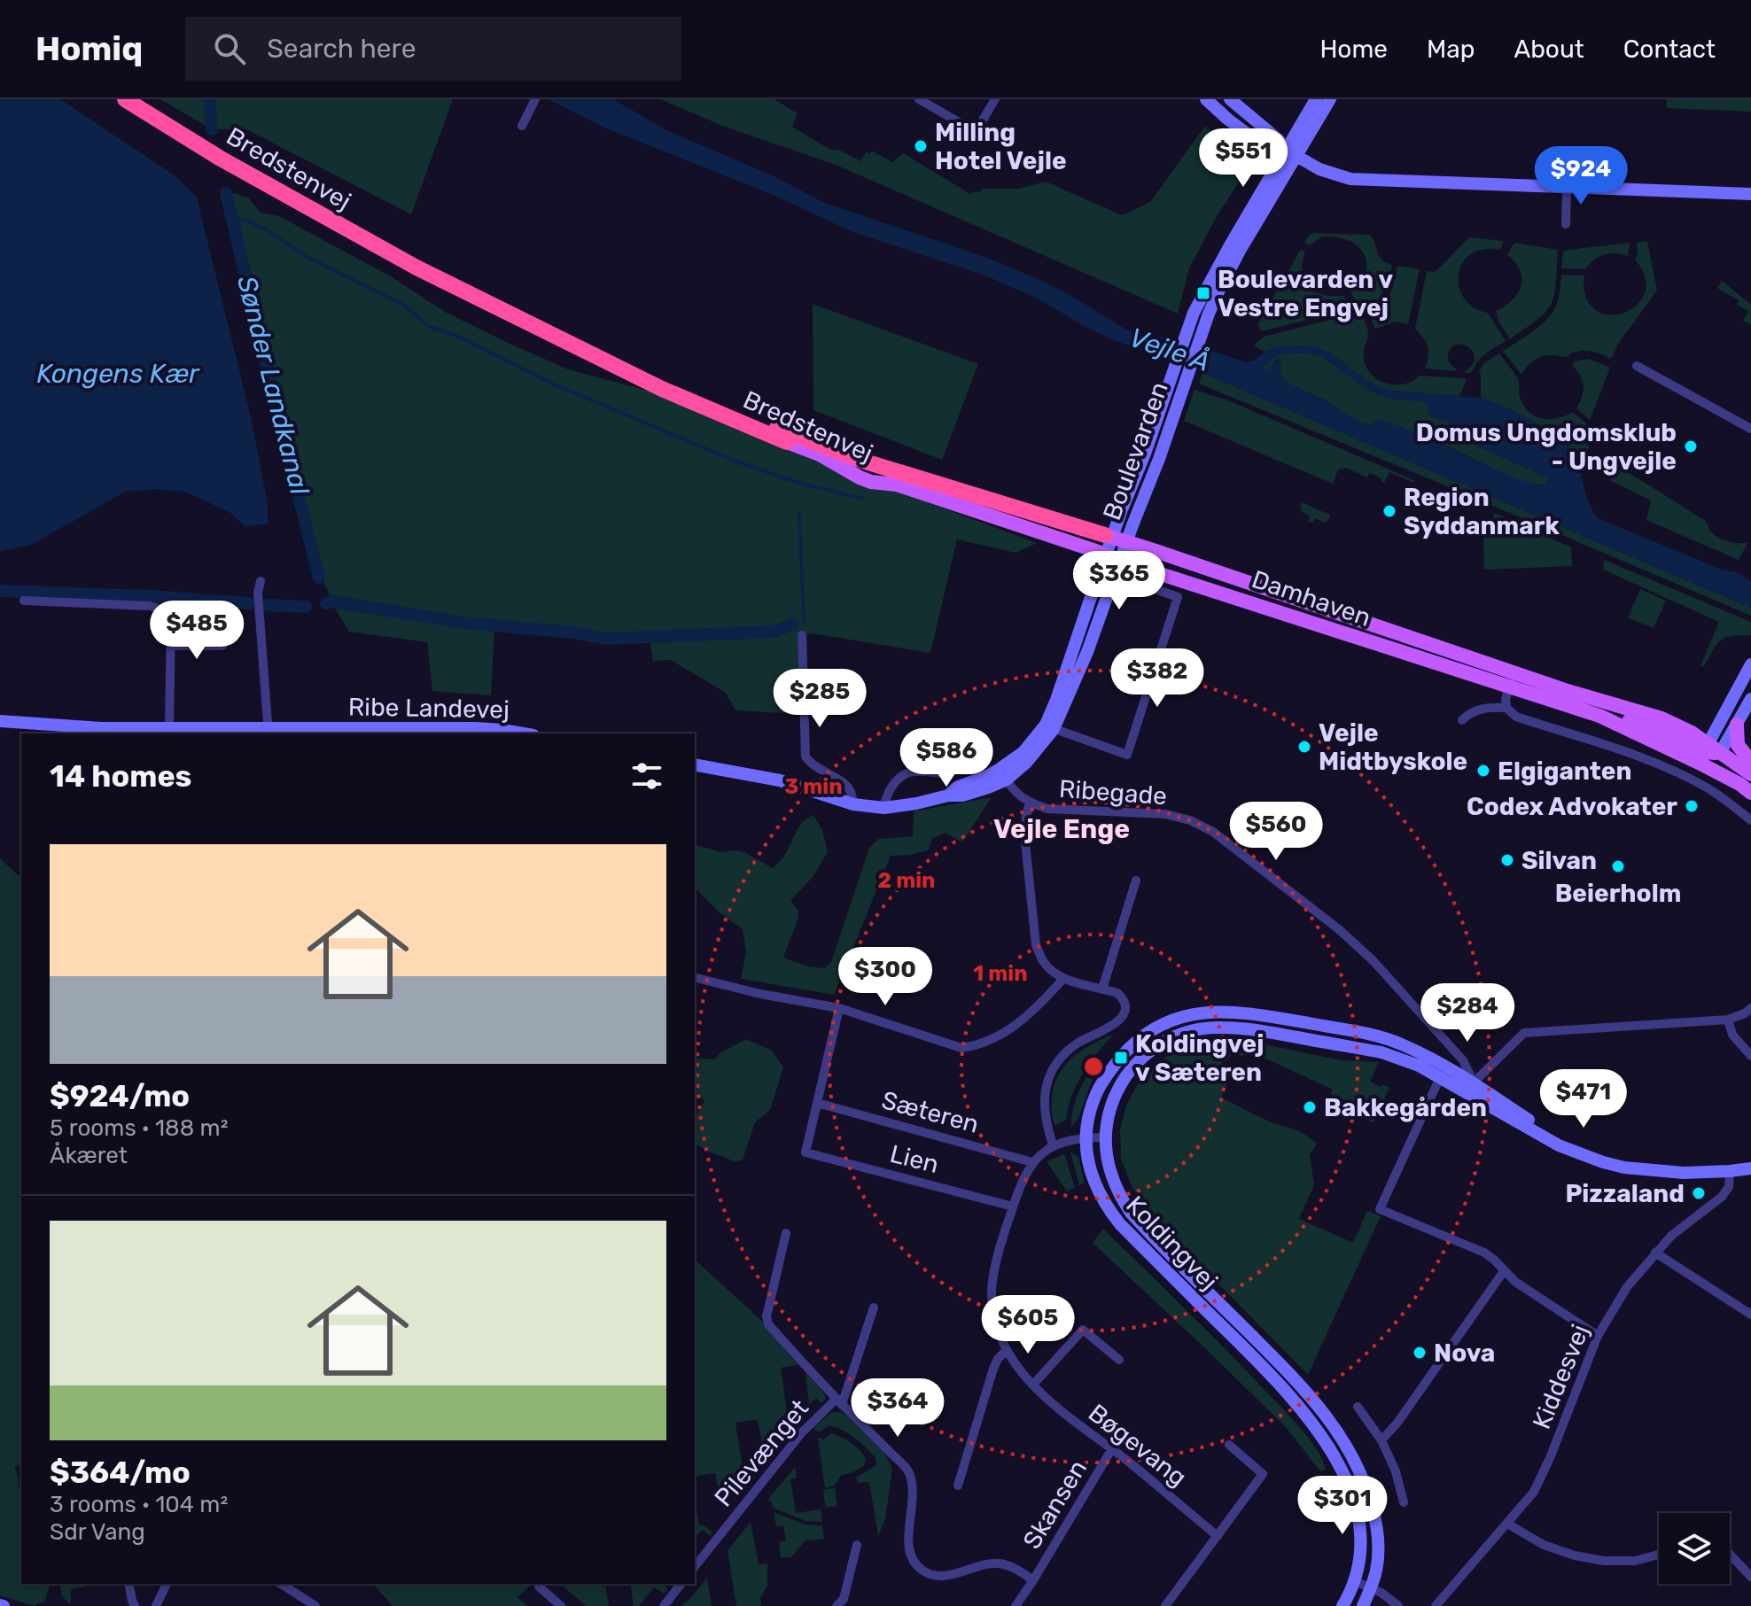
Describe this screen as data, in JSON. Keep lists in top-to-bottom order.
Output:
{
  "streets": {
    "highway": ["Bredstenvej"],
    "main road": [
      "Boulevarden",
      "Damhaven",
      "Ribe Landevej",
      "Koldingvej"
    ],
    "street": [
      "Ribegade",
      "Sæteren",
      "Lien",
      "Kiddesvej",
      "Bøgevang",
      "Pilevænget",
      "Skansen"
    ]
  },
  "crossings": [
    ["Bredstenvej", "Boulevarden"],
    ["Bredstenvej", "Damhaven"],
    ["Boulevarden", "Damhaven"],
    ["Boulevarden", "Ribegade"],
    ["Ribegade", "Koldingvej"],
    ["Sæteren", "Lien"],
    ["Sæteren", "Bøgevang"],
    ["Lien", "Bøgevang"],
    ["Koldingvej", "Kiddesvej"],
    ["Koldingvej", "Bøgevang"],
    ["Bøgevang", "Skansen"]
  ],
  "districts": ["Vejle Enge"],
  "water": ["Vejle Å", "Kongens Kær", "Sønder Landkanal"],
  "places": {
    "other": [
      "Milling Hotel Vejle",
      "Domus Ungdomsklub - Ungvejle",
      "Region Syddanmark",
      "Vejle Midtbyskole",
      "Elgiganten",
      "Codex Advokater",
      "Silvan",
      "Beierholm",
      "Bakkegården",
      "Pizzaland",
      "Nova"
    ],
    "transit": ["Boulevarden v Vestre Engvej", "Koldingvej v Sæteren"]
  },
  "page": {
    "header": "Homiq",
    "search": "Search here",
    "nav": [
      "Home",
      "Map",
      "About",
      "Contact"
    ],
    "price": [
      "$551",
      "$924",
      "$365",
      "$485",
      "$382",
      "$285",
      "$586",
      "$560",
      "$300",
      "$284",
      "$471",
      "$605",
      "$364",
      "$301"
    ],
    "heading": "14 homes",
    "list": [
      {
        "name": "$924/mo",
        "note": "5 rooms · 188 m² · Åkæret"
      },
      {
        "name": "$364/mo",
        "note": "3 rooms · 104 m² · Sdr Vang"
      }
    ]
  },
  "rings": ["3 min", "2 min", "1 min"]
}
